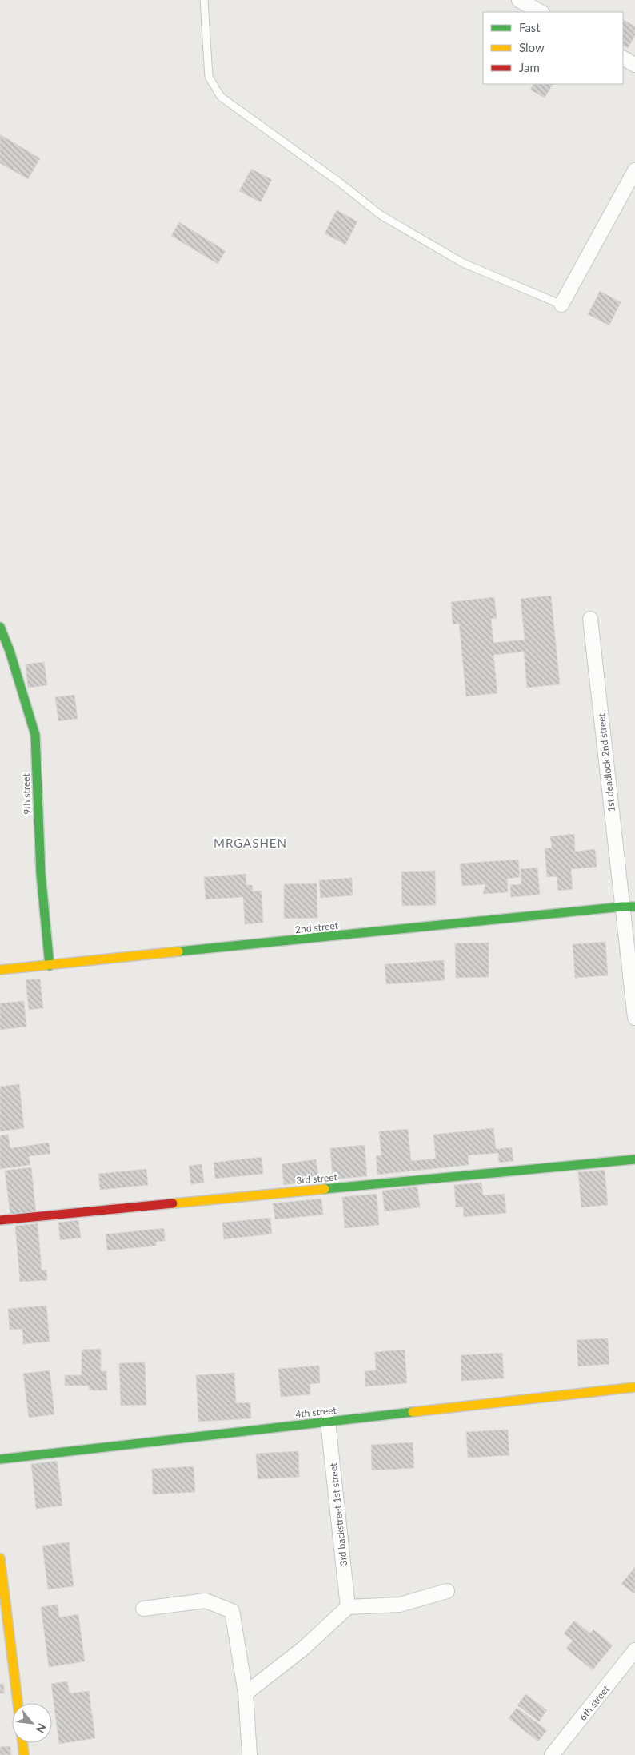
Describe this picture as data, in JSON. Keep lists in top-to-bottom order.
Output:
{
  "streets": {
    "street": [
      "1st deadlock 2nd street",
      "9th street",
      "2nd street",
      "3rd street",
      "4th street",
      "3rd backstreet 1st street",
      "6th street"
    ]
  },
  "crossings": [
    ["1st deadlock 2nd street", "2nd street"],
    ["9th street", "2nd street"],
    ["4th street", "3rd backstreet 1st street"]
  ],
  "districts": ["MRGASHEN"],
  "legend": ["Fast", "Slow", "Jam"],
  "north": "bottom right"
}
